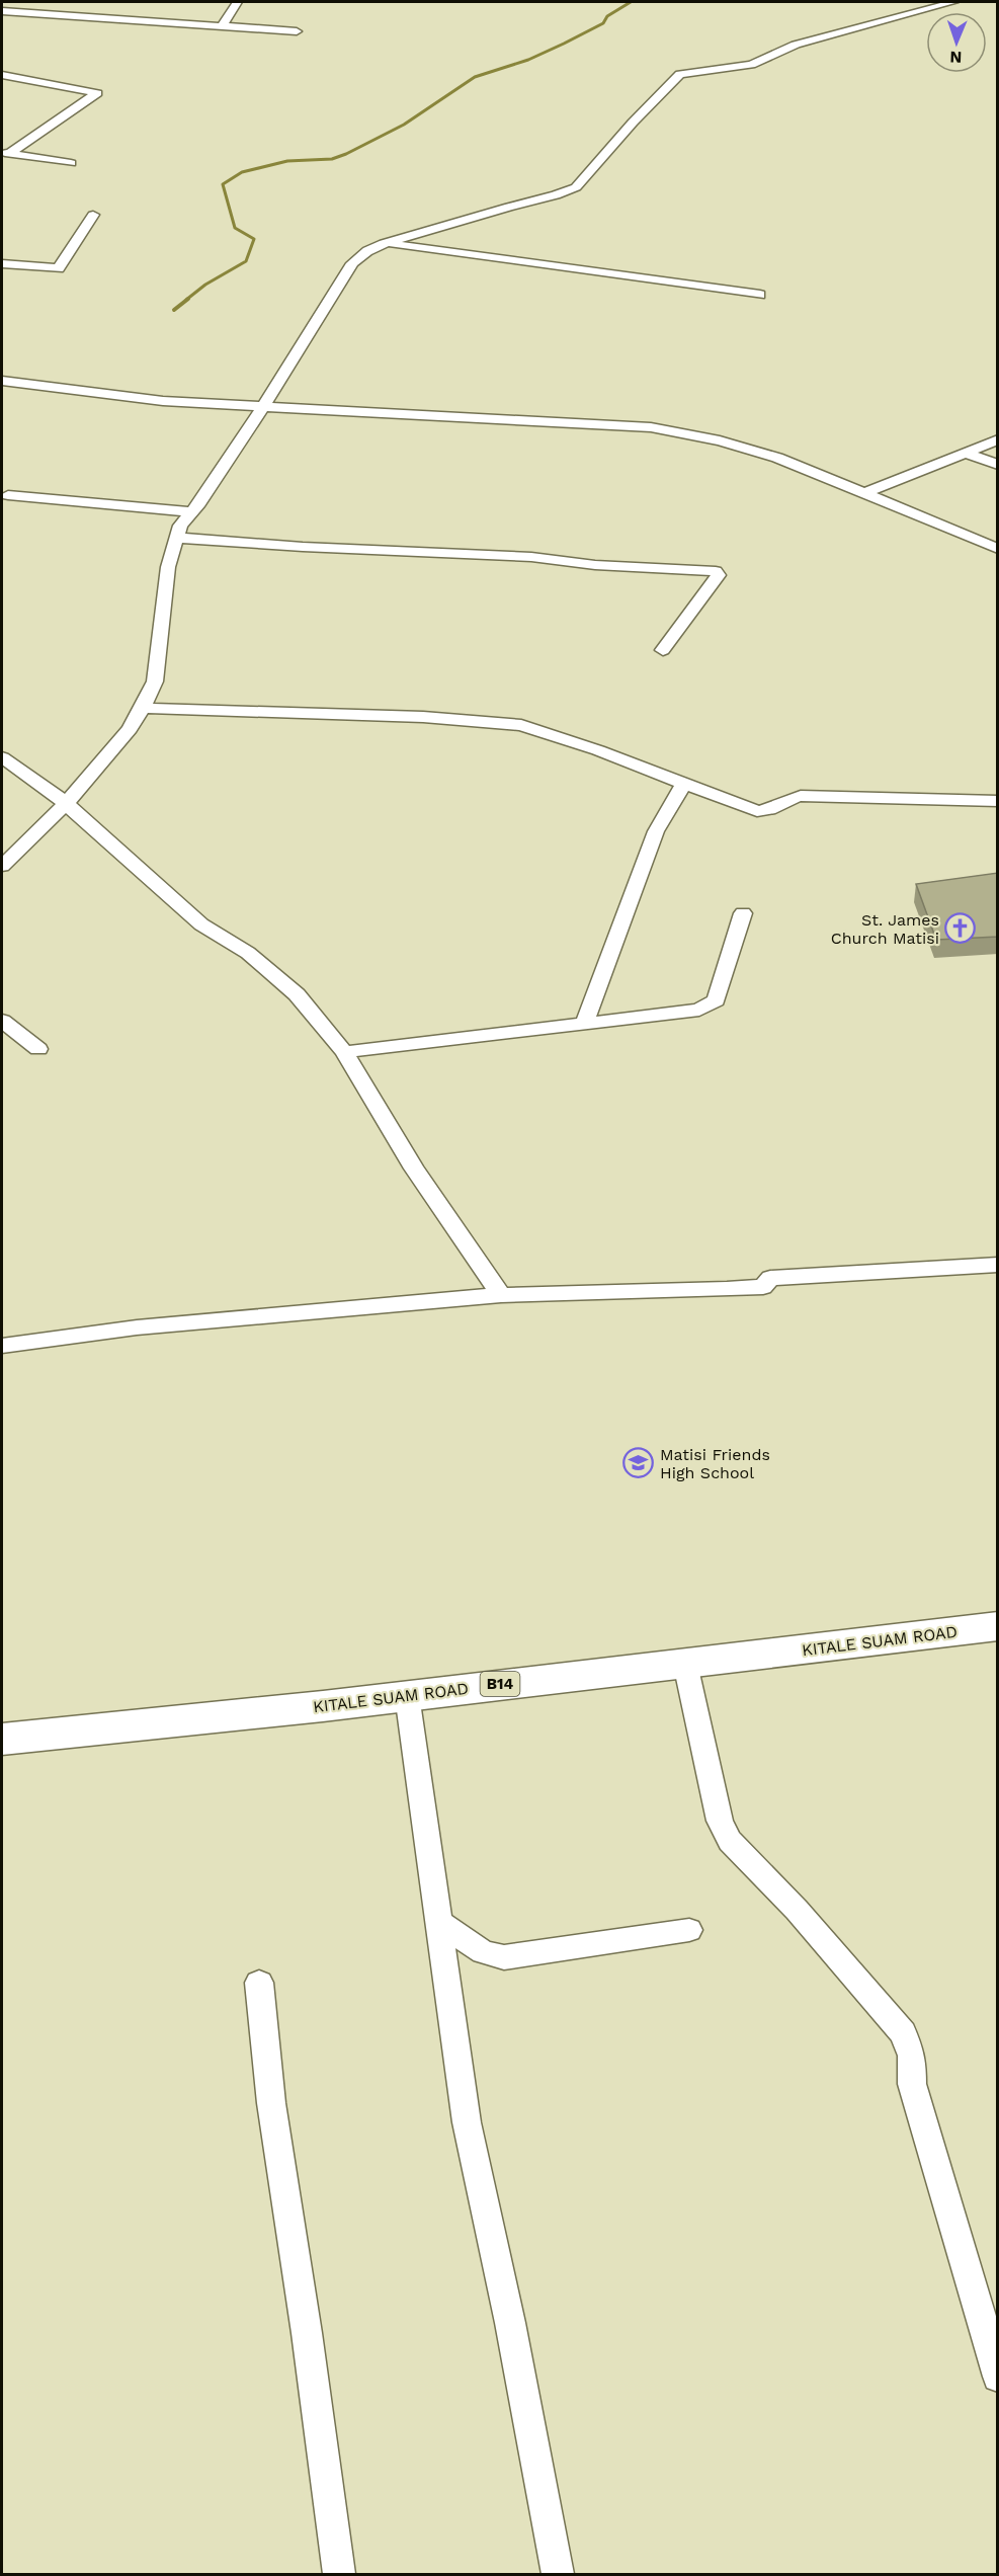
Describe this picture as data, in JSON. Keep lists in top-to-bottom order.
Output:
{
  "streets": {
    "highway": ["KITALE SUAM ROAD", "B14"]
  },
  "places": {
    "church": ["St. James Church Matisi"],
    "school or university": ["Matisi Friends High School"]
  },
  "north": "bottom"
}
